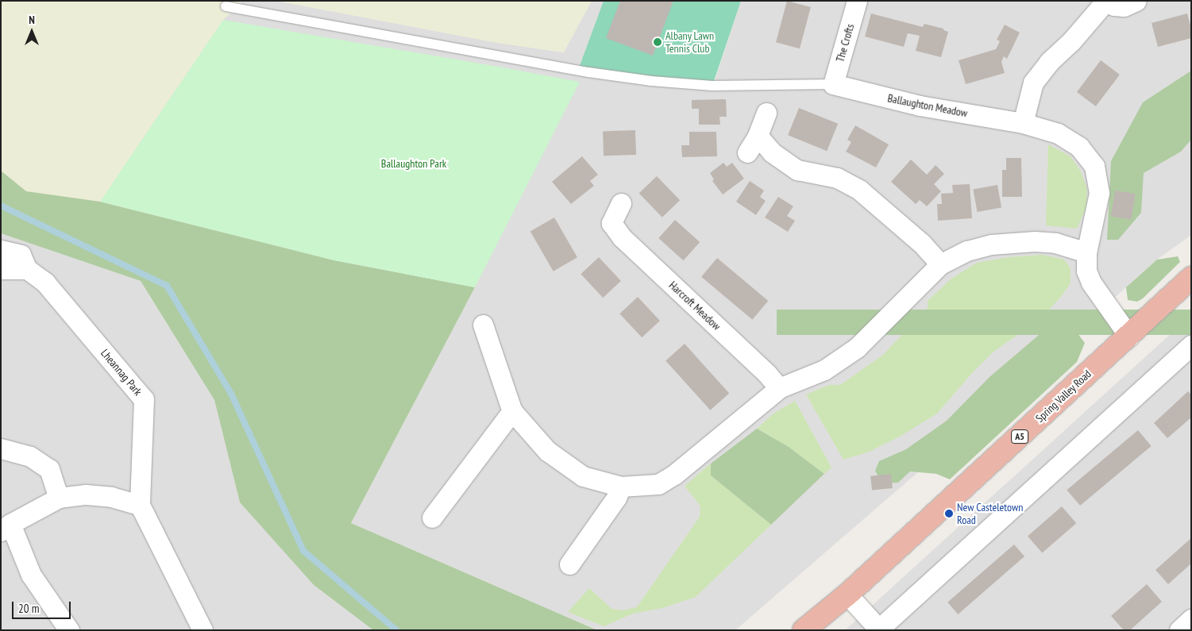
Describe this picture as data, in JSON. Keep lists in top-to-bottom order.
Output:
{
  "streets": {
    "highway": ["Spring Valley Road", "A5"],
    "street": [
      "The Crofts",
      "Ballaughton Meadow",
      "Harcroft Meadow",
      "Lheannag Park"
    ]
  },
  "crossings": [
    ["The Crofts", "Ballaughton Meadow"],
    ["Spring Valley Road", "A5"]
  ],
  "parks": ["Ballaughton Park"],
  "places": ["Albany Lawn Tennis Club", "New Casteletown Road"],
  "scale_bar": "20 m",
  "north": "top"
}
